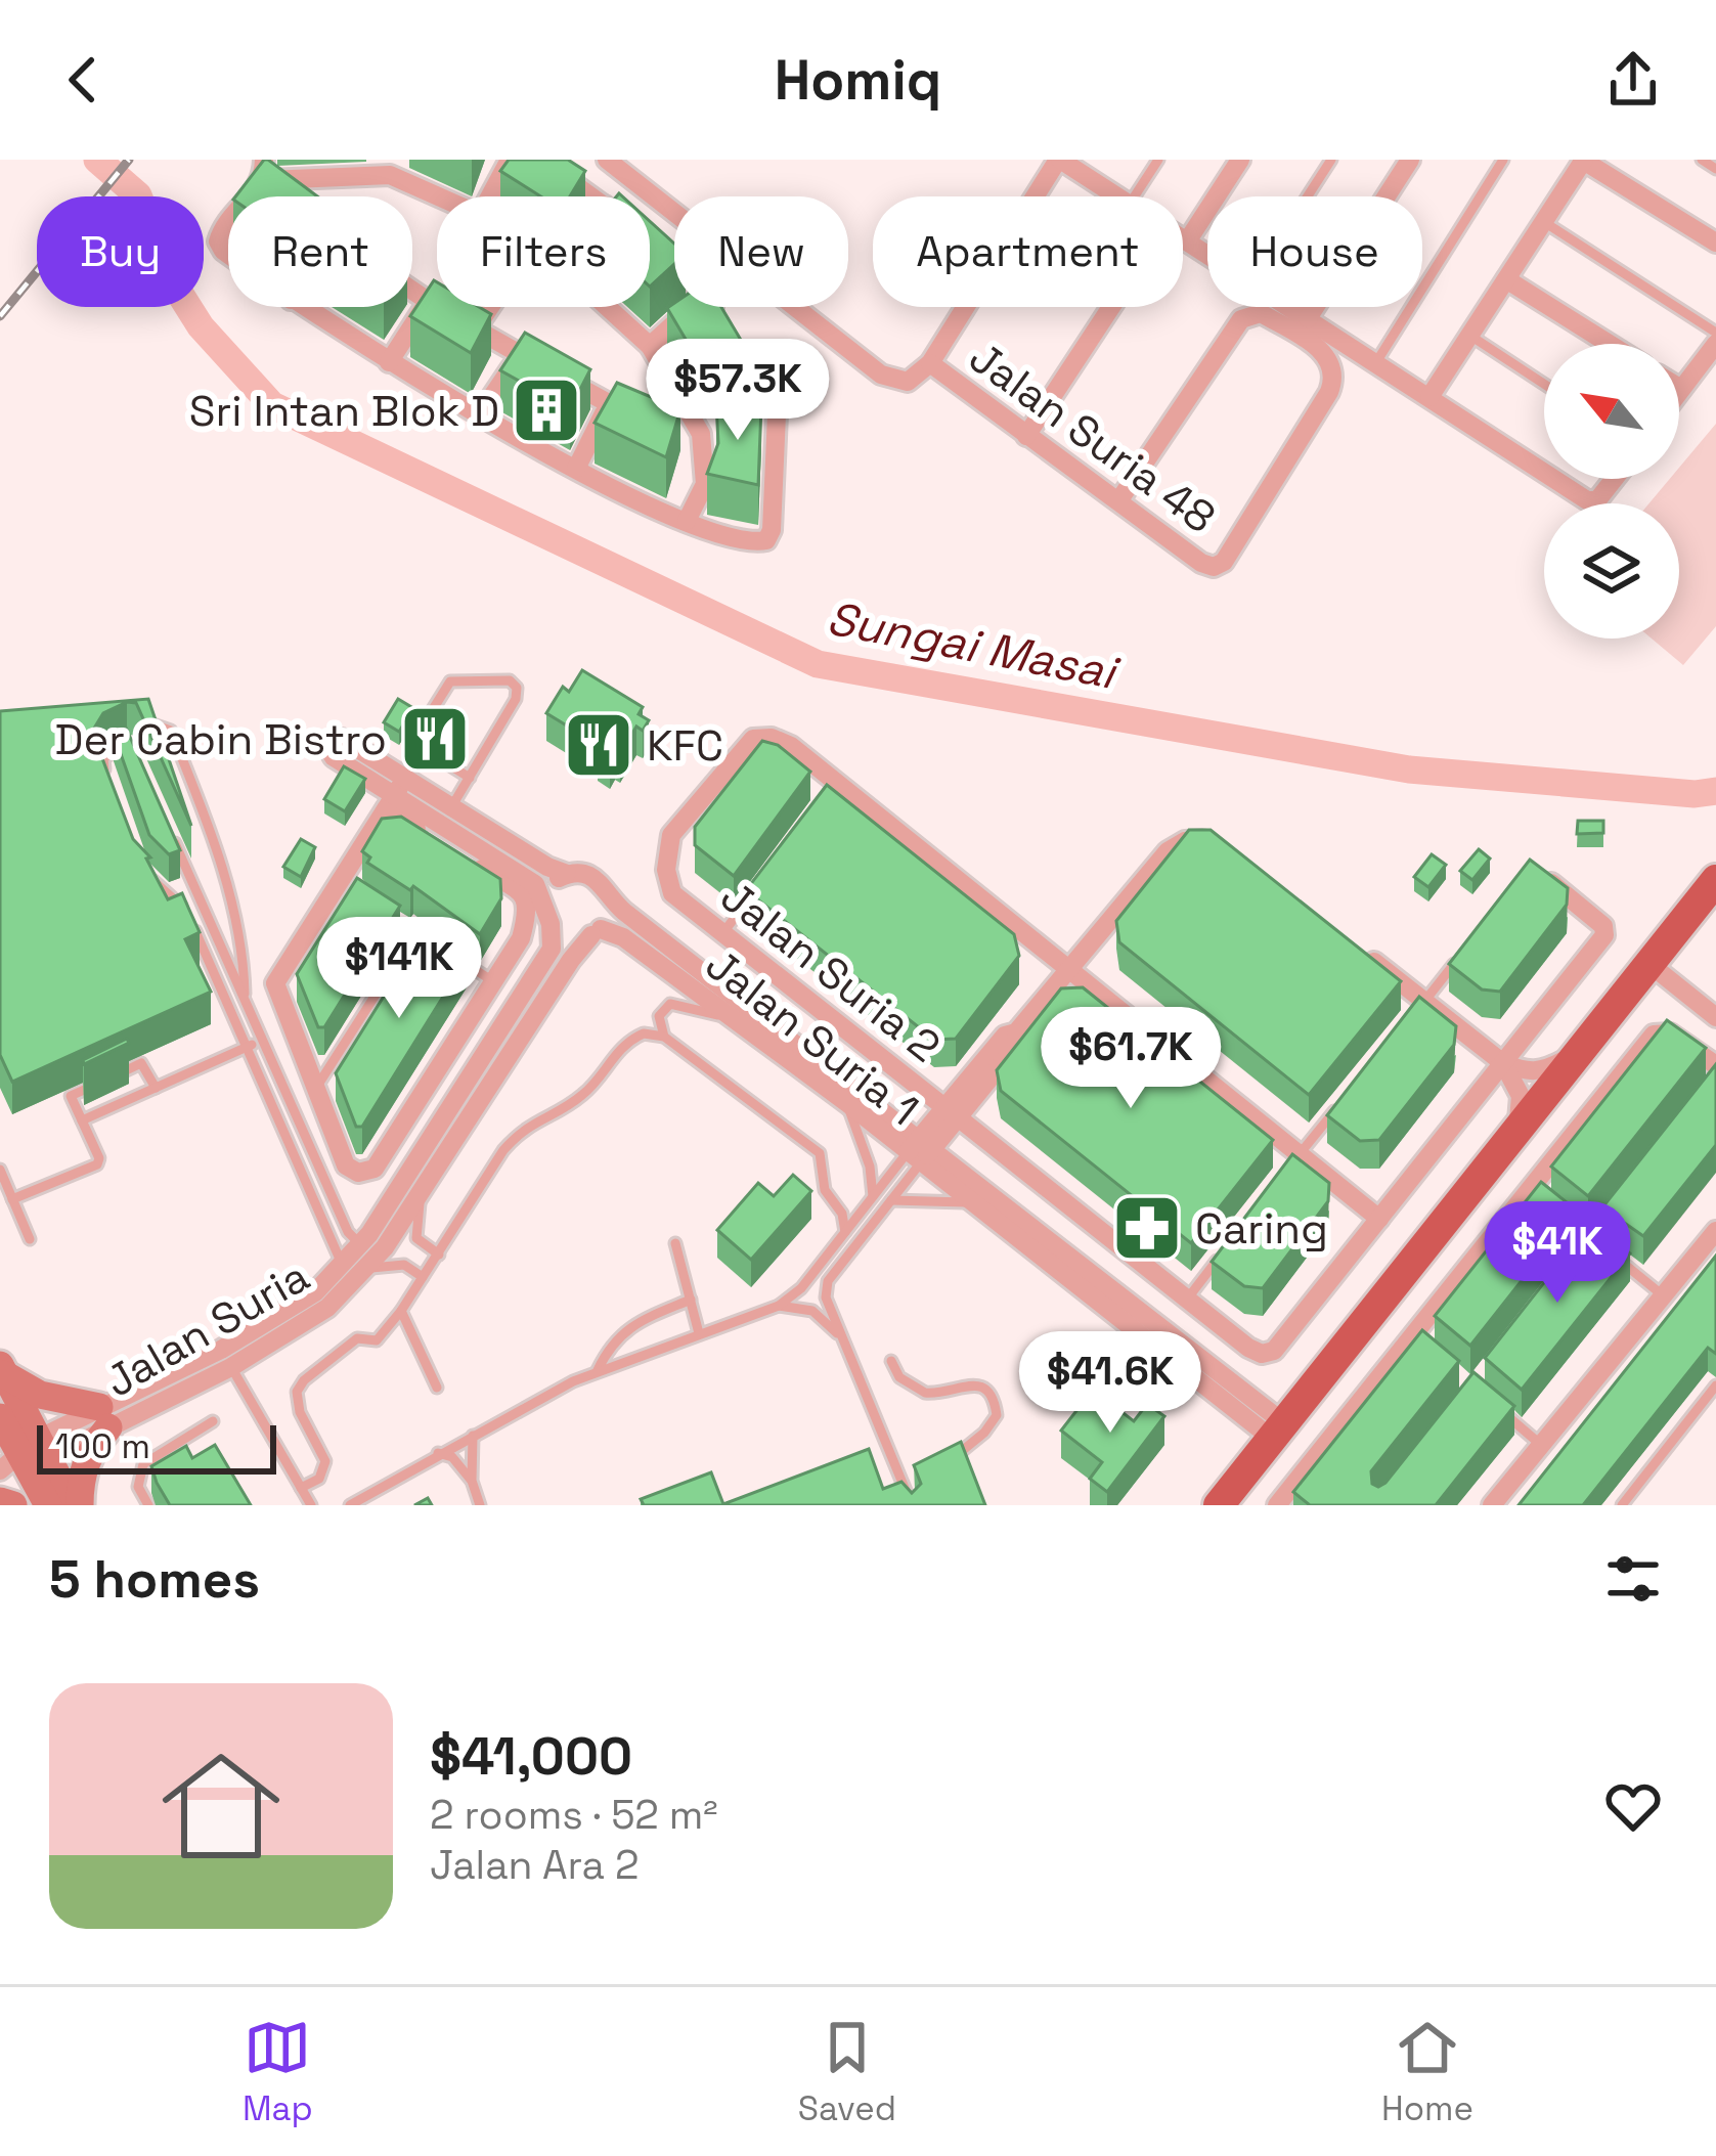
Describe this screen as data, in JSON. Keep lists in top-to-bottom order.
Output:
{
  "streets": {
    "street": [
      "Jalan Suria 48",
      "Jalan Suria 2",
      "Jalan Suria 1",
      "Jalan Suria"
    ]
  },
  "crossings": [
    ["Jalan Suria 1", "Jalan Suria"]
  ],
  "water": ["Sungai Masai"],
  "places": {
    "building": ["Sri Intan Blok D"],
    "restaurant": ["Der Cabin Bistro", "KFC"],
    "pharmacy": ["Caring"]
  },
  "scale_bar": "100 m",
  "north": "top left",
  "page": {
    "header": "Homiq",
    "chip": [
      "Buy",
      "Rent",
      "Filters",
      "New",
      "Apartment",
      "House"
    ],
    "price": [
      "$57.3K",
      "$141K",
      "$61.7K",
      "$41K",
      "$41.6K"
    ],
    "scale": "100 m",
    "heading": "5 homes",
    "list": [
      {
        "name": "$41,000",
        "note": "2 rooms · 52 m² · Jalan Ara 2"
      }
    ],
    "tabs": ["Map", "Saved", "Home"]
  }
}
